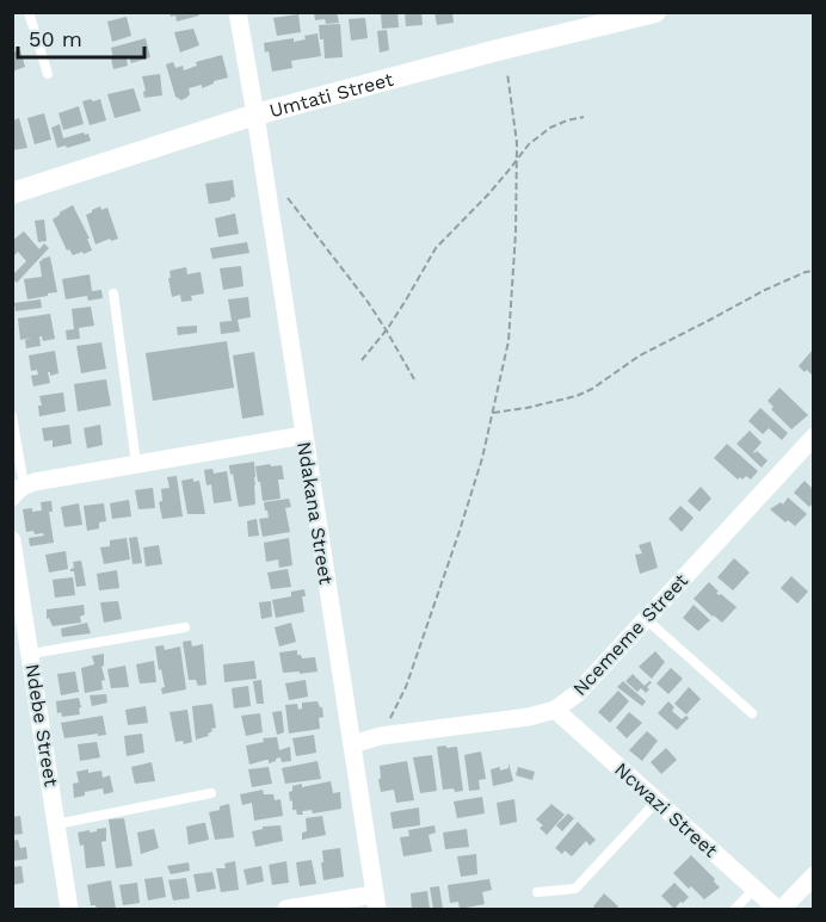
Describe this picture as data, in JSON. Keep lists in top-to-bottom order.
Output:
{
  "streets": {
    "street": [
      "Umtati Street",
      "Ndakana Street",
      "Ncememe Street",
      "Ndebe Street",
      "Ncwazi Street"
    ]
  },
  "crossings": [
    ["Umtati Street", "Ndakana Street"],
    ["Ndakana Street", "Ncememe Street"],
    ["Ncememe Street", "Ncwazi Street"]
  ],
  "scale_bar": "50 m"
}
